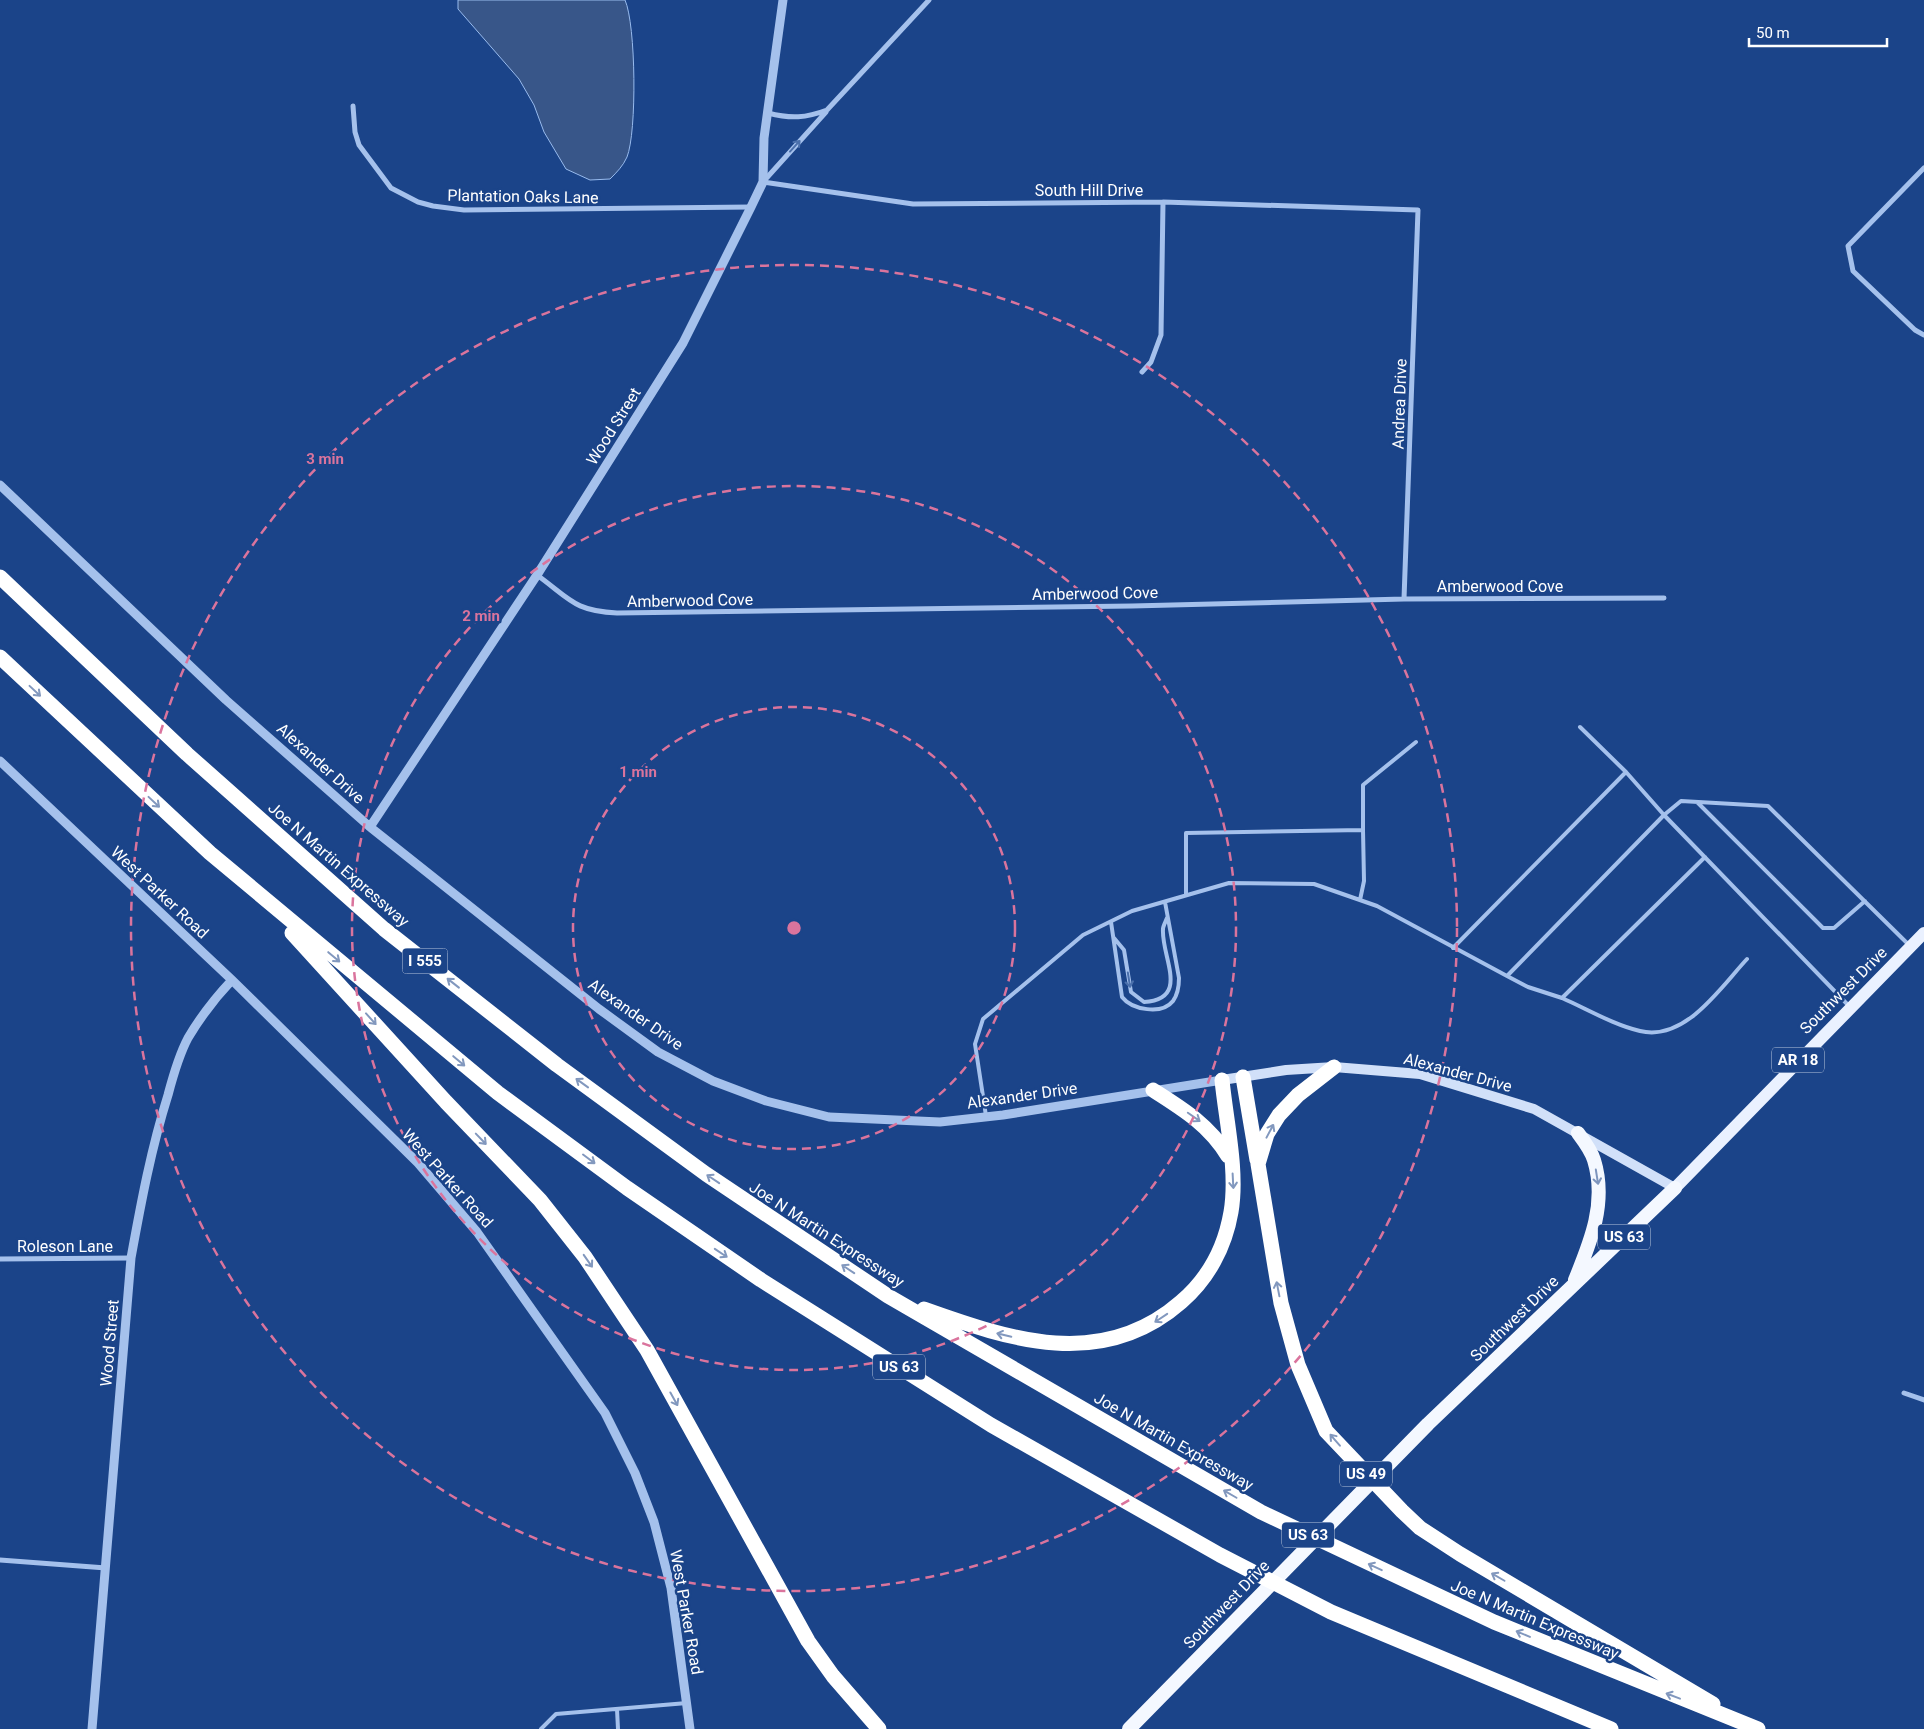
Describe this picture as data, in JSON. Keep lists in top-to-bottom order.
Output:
{
  "streets": {
    "highway": [
      "Joe N Martin Expressway",
      "I 555",
      "Southwest Drive",
      "US 63",
      "US 49"
    ],
    "main road": ["Alexander Drive", "AR 18"],
    "street": [
      "South Hill Drive",
      "Plantation Oaks Lane",
      "Andrea Drive",
      "Wood Street",
      "Amberwood Cove",
      "West Parker Road",
      "Roleson Lane"
    ]
  },
  "crossings": [
    ["South Hill Drive", "Andrea Drive"],
    ["South Hill Drive", "Wood Street"],
    ["Plantation Oaks Lane", "Wood Street"],
    ["Andrea Drive", "Amberwood Cove"],
    ["Wood Street", "Amberwood Cove"],
    ["Wood Street", "Alexander Drive"],
    ["Wood Street", "West Parker Road"],
    ["Wood Street", "Roleson Lane"],
    ["Alexander Drive", "Southwest Drive"],
    ["Alexander Drive", "US 49"],
    ["Joe N Martin Expressway", "US 49"],
    ["Southwest Drive", "US 49"]
  ],
  "scale_bar": "50 m",
  "rings": ["3 min", "2 min", "1 min"]
}
